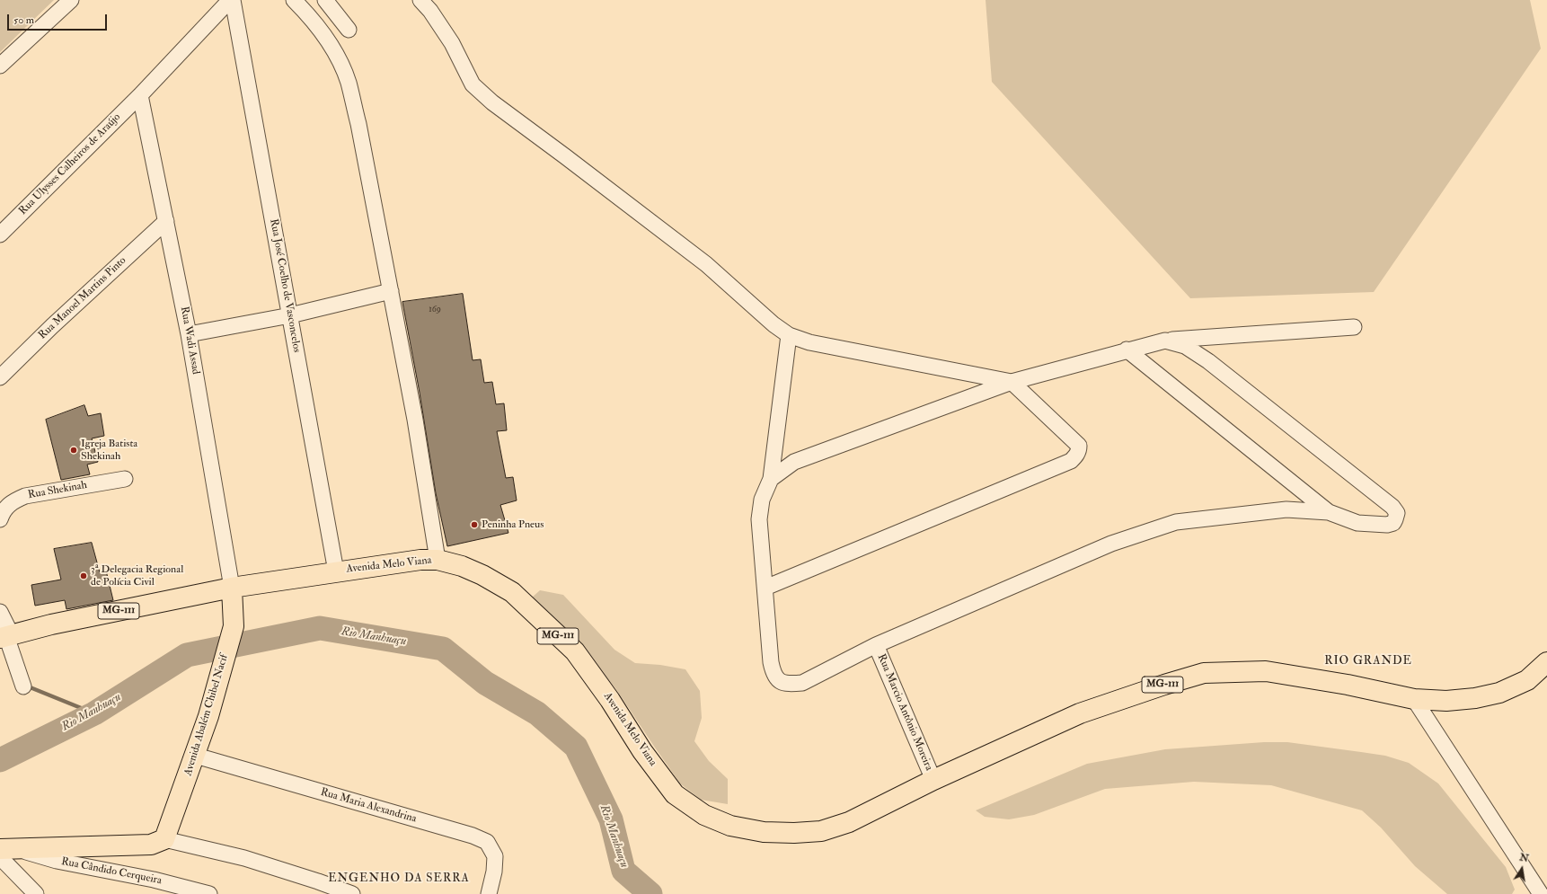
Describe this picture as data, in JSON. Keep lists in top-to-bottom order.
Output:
{
  "streets": {
    "main road": ["Avenida Melo Viana", "MG-111", "Avenida Abalém Chibel Nacif"],
    "street": [
      "Rua Ulysses Calheiros de Araújo",
      "Rua José Coelho de Vasconcelos",
      "Rua Manoel Martins Pinto",
      "Rua Wadi Assad",
      "Rua Shekinah",
      "Rua Marcio Antônio Moreira",
      "Rua Maria Alexandrina",
      "Rua Cândido Cerqueira"
    ]
  },
  "crossings": [
    ["Rua Ulysses Calheiros de Araújo", "Rua Wadi Assad"],
    ["Rua José Coelho de Vasconcelos", "Avenida Melo Viana"],
    ["Rua Manoel Martins Pinto", "Rua Wadi Assad"],
    ["Rua Wadi Assad", "Avenida Melo Viana"],
    ["Rua Wadi Assad", "Avenida Abalém Chibel Nacif"],
    ["Avenida Melo Viana", "MG-111"],
    ["Avenida Melo Viana", "Rua Marcio Antônio Moreira"],
    ["Avenida Melo Viana", "Avenida Abalém Chibel Nacif"],
    ["MG-111", "Rua Marcio Antônio Moreira"],
    ["Avenida Abalém Chibel Nacif", "Rua Maria Alexandrina"]
  ],
  "districts": ["RIO GRANDE", "ENGENHO DA SERRA"],
  "water": ["Rio Manhuaçu"],
  "places": ["Igreja Batista Shekinah", "Peninha Pneus", "3ª Delegacia Regional de Polícia Civil"],
  "house_numbers": ["169"],
  "scale_bar": "50 m",
  "north": "top"
}
